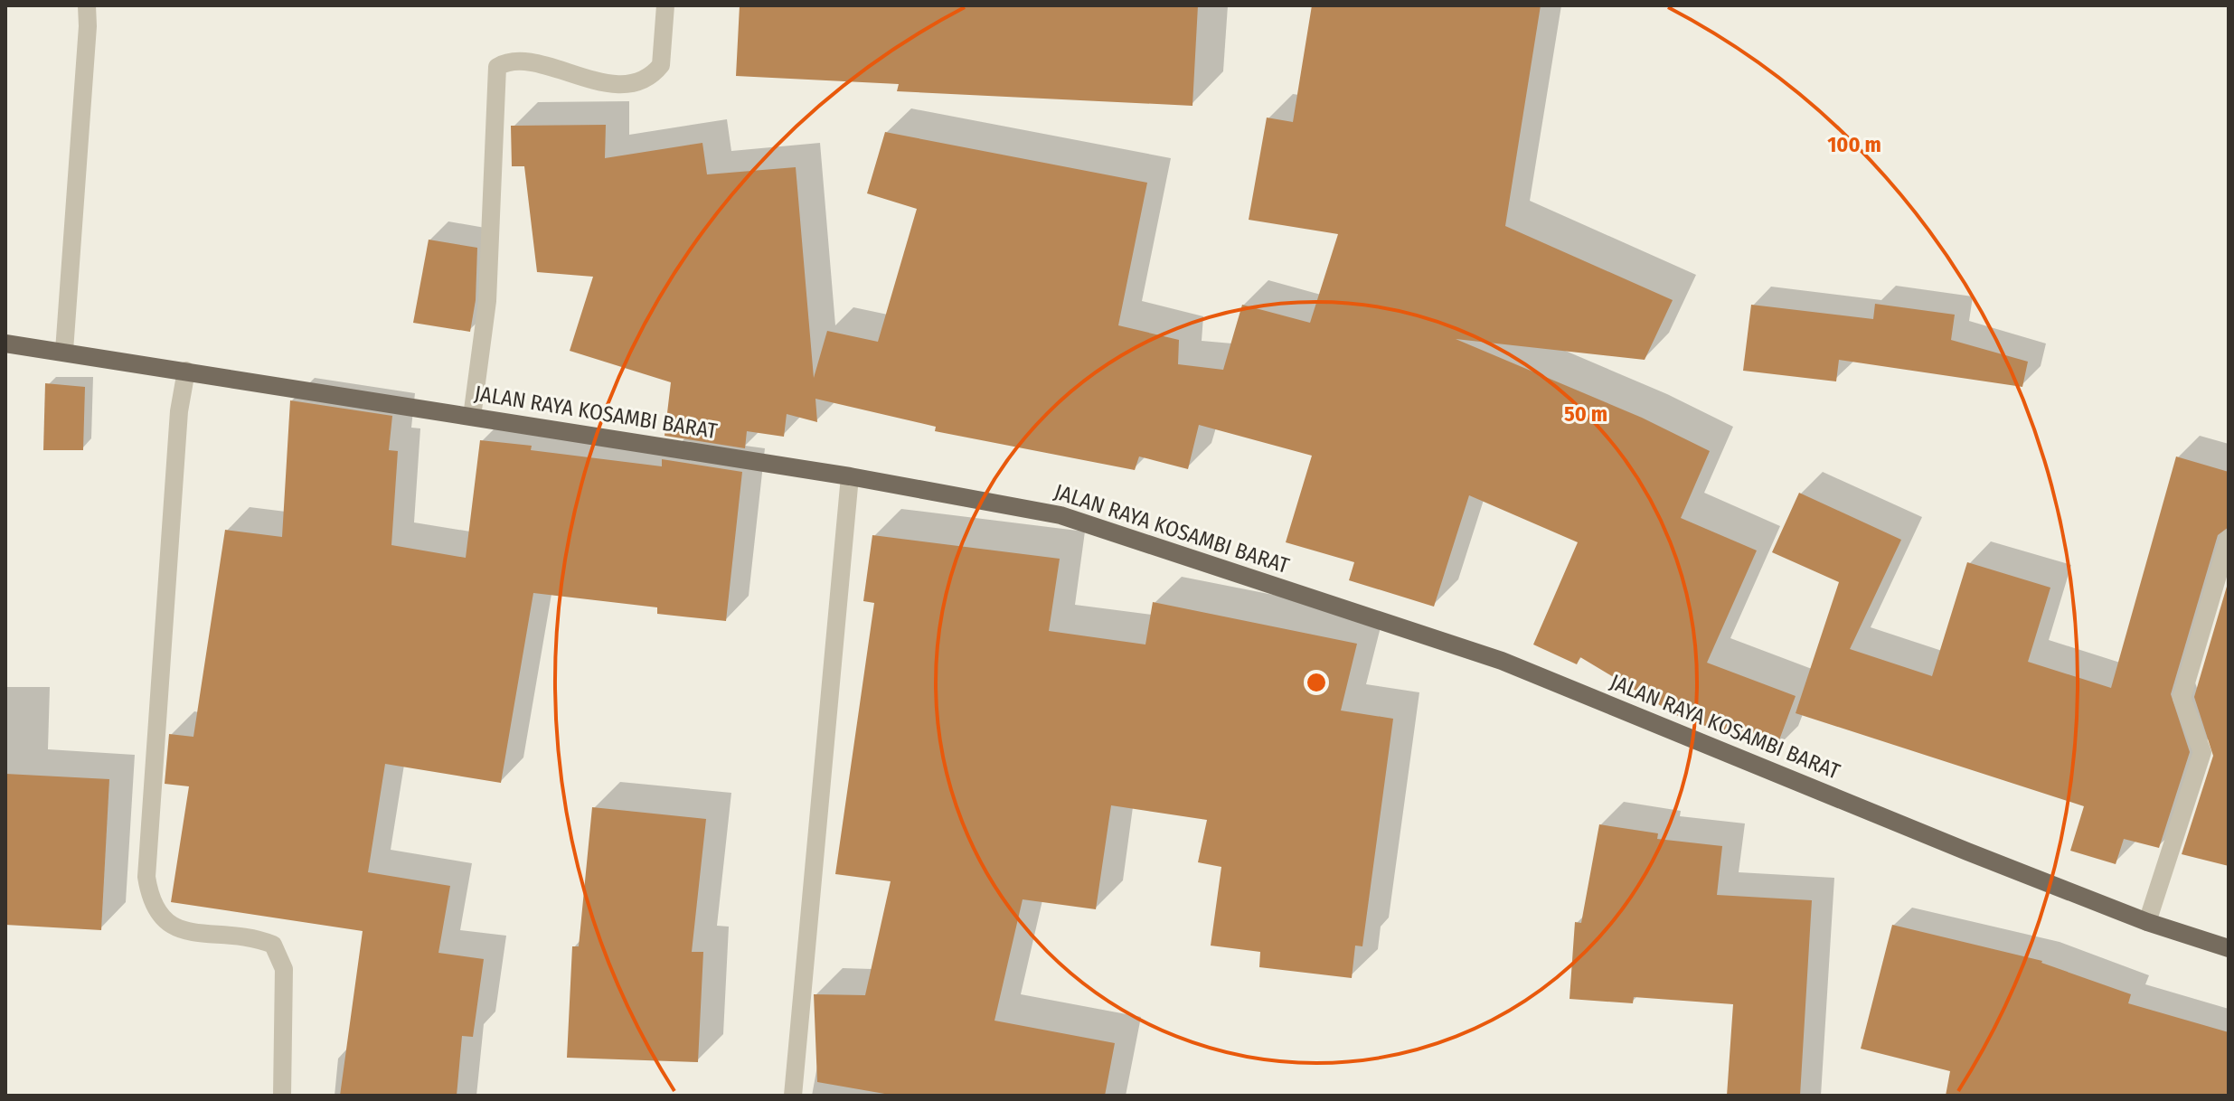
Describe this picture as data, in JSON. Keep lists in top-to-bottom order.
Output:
{
  "streets": {
    "main road": ["JALAN RAYA KOSAMBI BARAT"]
  },
  "rings": ["100 m", "50 m"]
}
